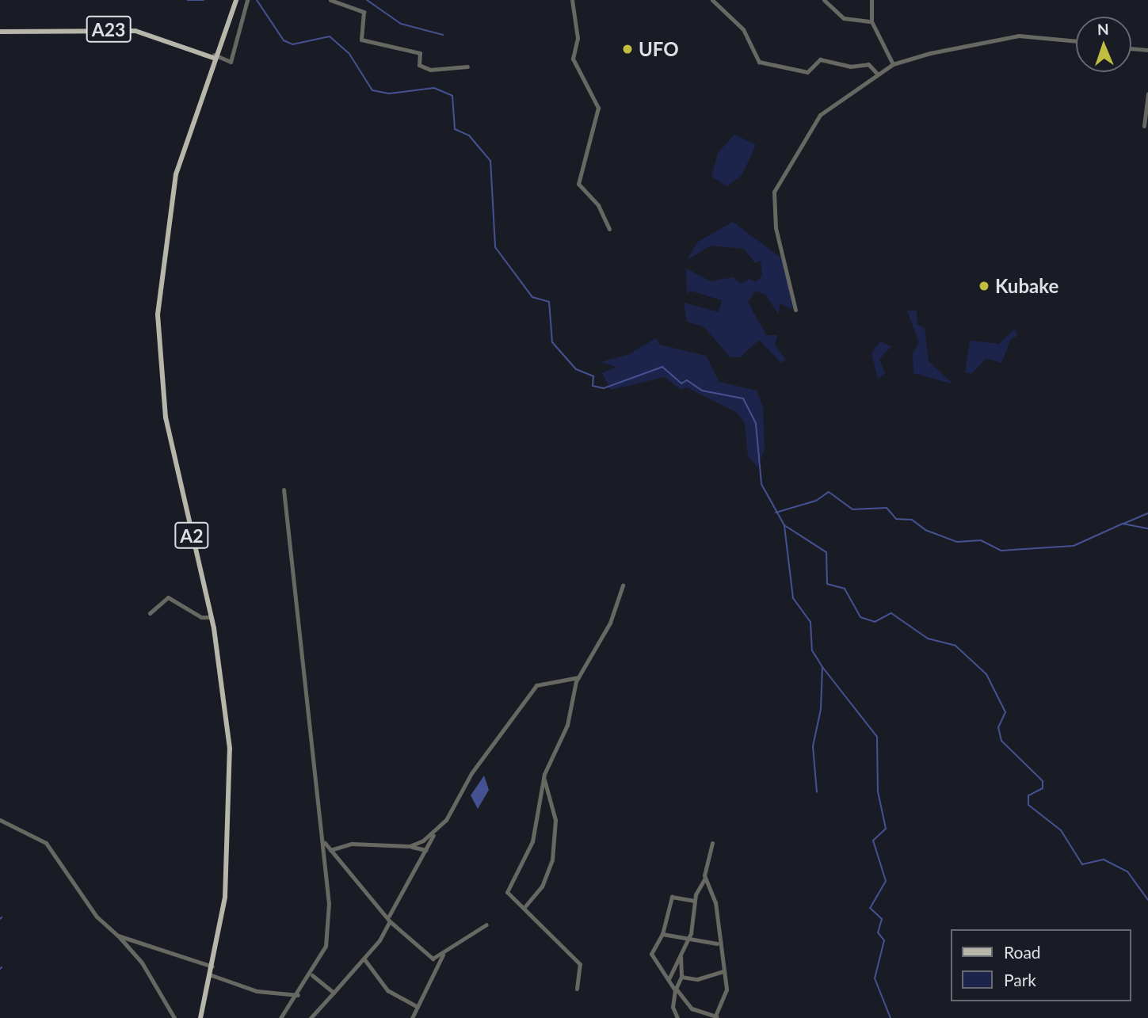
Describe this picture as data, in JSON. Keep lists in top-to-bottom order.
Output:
{
  "streets": {
    "main road": ["A23", "A2"]
  },
  "crossings": [
    ["A23", "A2"]
  ],
  "places": ["UFO", "Kubake"],
  "legend": ["Road", "Park"],
  "north": "top"
}
